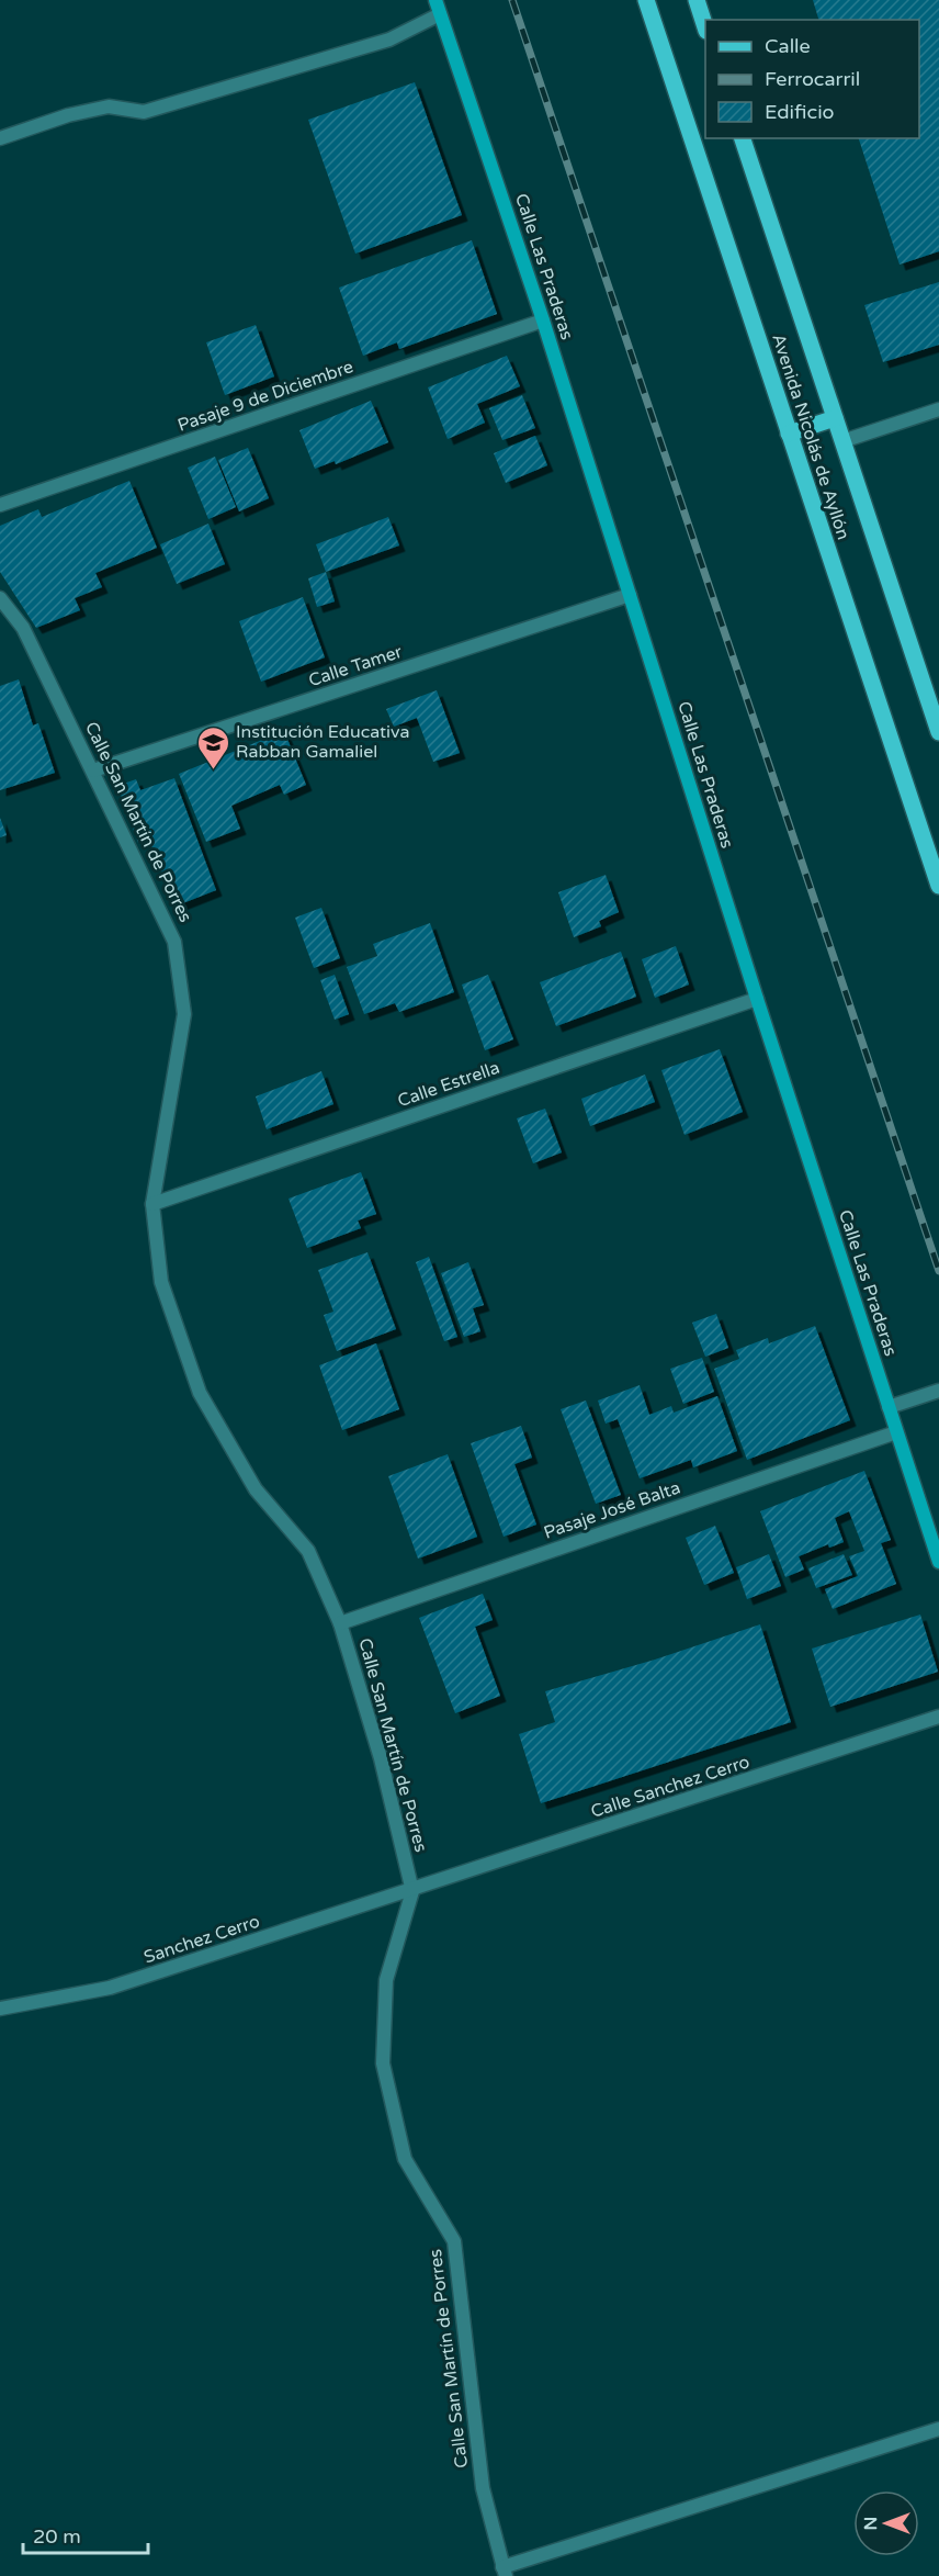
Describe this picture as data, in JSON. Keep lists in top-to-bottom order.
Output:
{
  "streets": {
    "main road": ["Avenida Nicolás de Ayllón"],
    "street": [
      "Calle Las Praderas",
      "Pasaje 9 de Diciembre",
      "Calle Tamer",
      "Calle San Martín de Porres",
      "Calle Estrella",
      "Pasaje José Balta",
      "Calle Sanchez Cerro",
      "Sanchez Cerro"
    ]
  },
  "crossings": [
    ["Calle Las Praderas", "Pasaje 9 de Diciembre"],
    ["Calle Las Praderas", "Calle Tamer"],
    ["Calle Las Praderas", "Calle Estrella"],
    ["Calle Las Praderas", "Pasaje José Balta"],
    ["Calle Tamer", "Calle San Martín de Porres"],
    ["Calle San Martín de Porres", "Calle Estrella"],
    ["Calle San Martín de Porres", "Pasaje José Balta"],
    ["Calle San Martín de Porres", "Calle Sanchez Cerro"],
    ["Calle San Martín de Porres", "Sanchez Cerro"],
    ["Calle Sanchez Cerro", "Sanchez Cerro"]
  ],
  "places": {
    "school or university": ["Institución Educativa Rabban Gamaliel"]
  },
  "legend": ["Calle", "Ferrocarril", "Edificio"],
  "scale_bar": "20 m",
  "north": "left"
}
